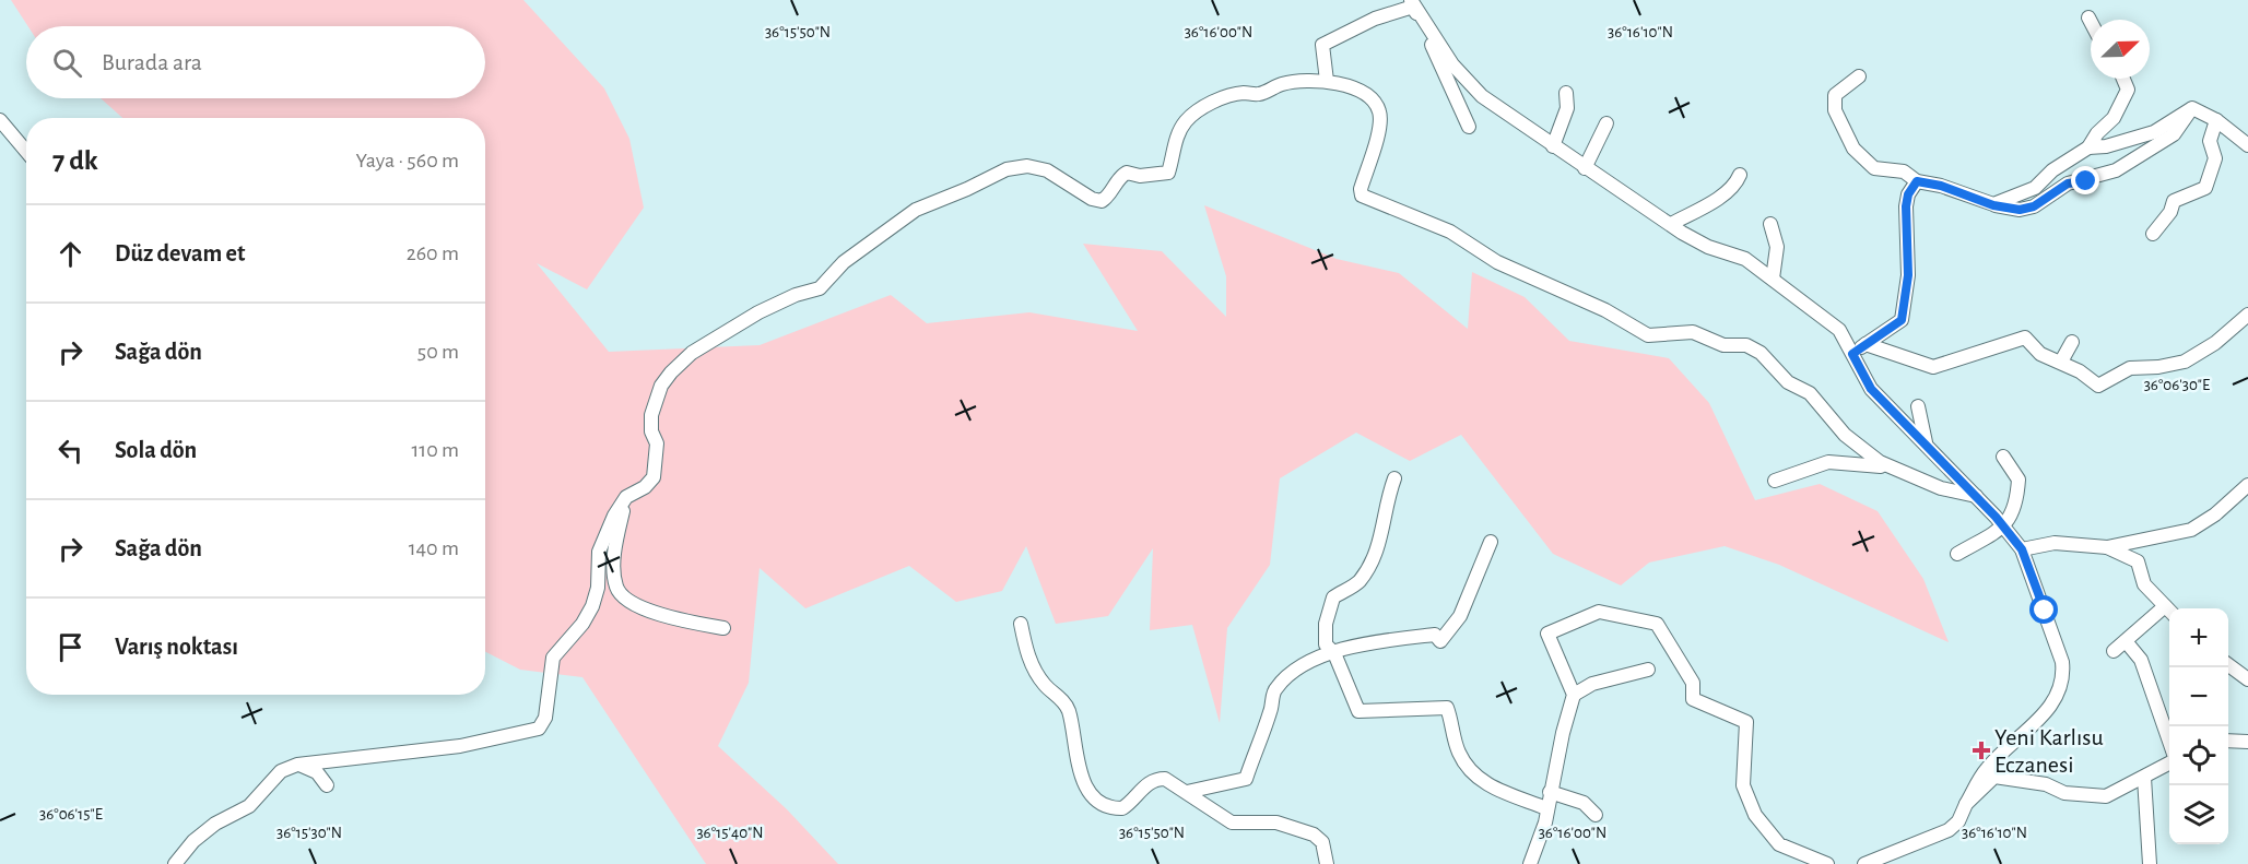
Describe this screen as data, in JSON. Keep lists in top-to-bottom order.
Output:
{
  "places": {
    "health": ["Yeni Karlısu Eczanesi"]
  },
  "north": "top right",
  "page": {
    "search": "Burada ara",
    "heading": ["7 dk", "Yaya · 560 m"],
    "list": [
      ["Düz devam et", "260 m"],
      ["Sağa dön", "50 m"],
      ["Sola dön", "110 m"],
      ["Sağa dön", "140 m"],
      "Varış noktası"
    ],
    "map_buttons": ["+", "−"]
  },
  "coordinates": [
    "36°15'50\"N",
    "36°16'00\"N",
    "36°16'10\"N",
    "36°06'30\"E",
    "36°06'15\"E",
    "36°15'30\"N",
    "36°15'40\"N"
  ]
}
